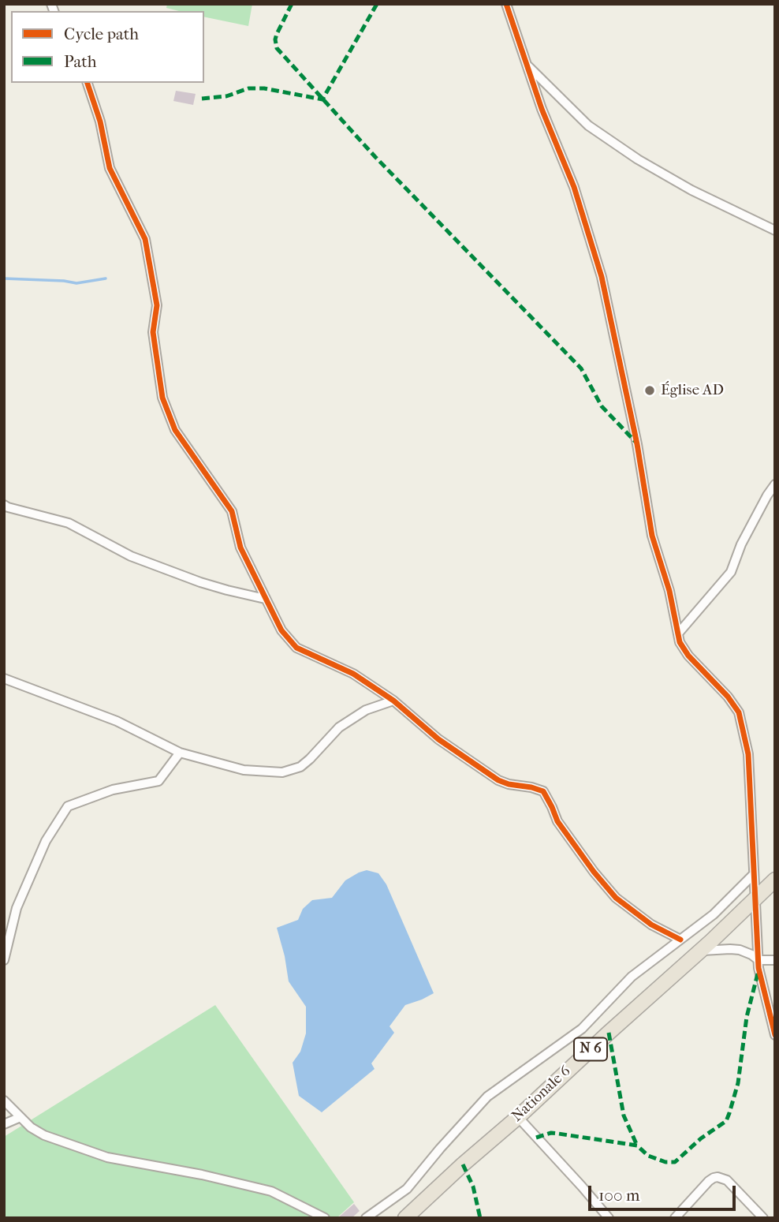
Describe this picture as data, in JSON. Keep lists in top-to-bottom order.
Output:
{
  "streets": {
    "main road": ["N 6", "Nationale 6"]
  },
  "places": ["Église AD"],
  "legend": ["Cycle path", "Path"],
  "scale_bar": "100 m"
}
